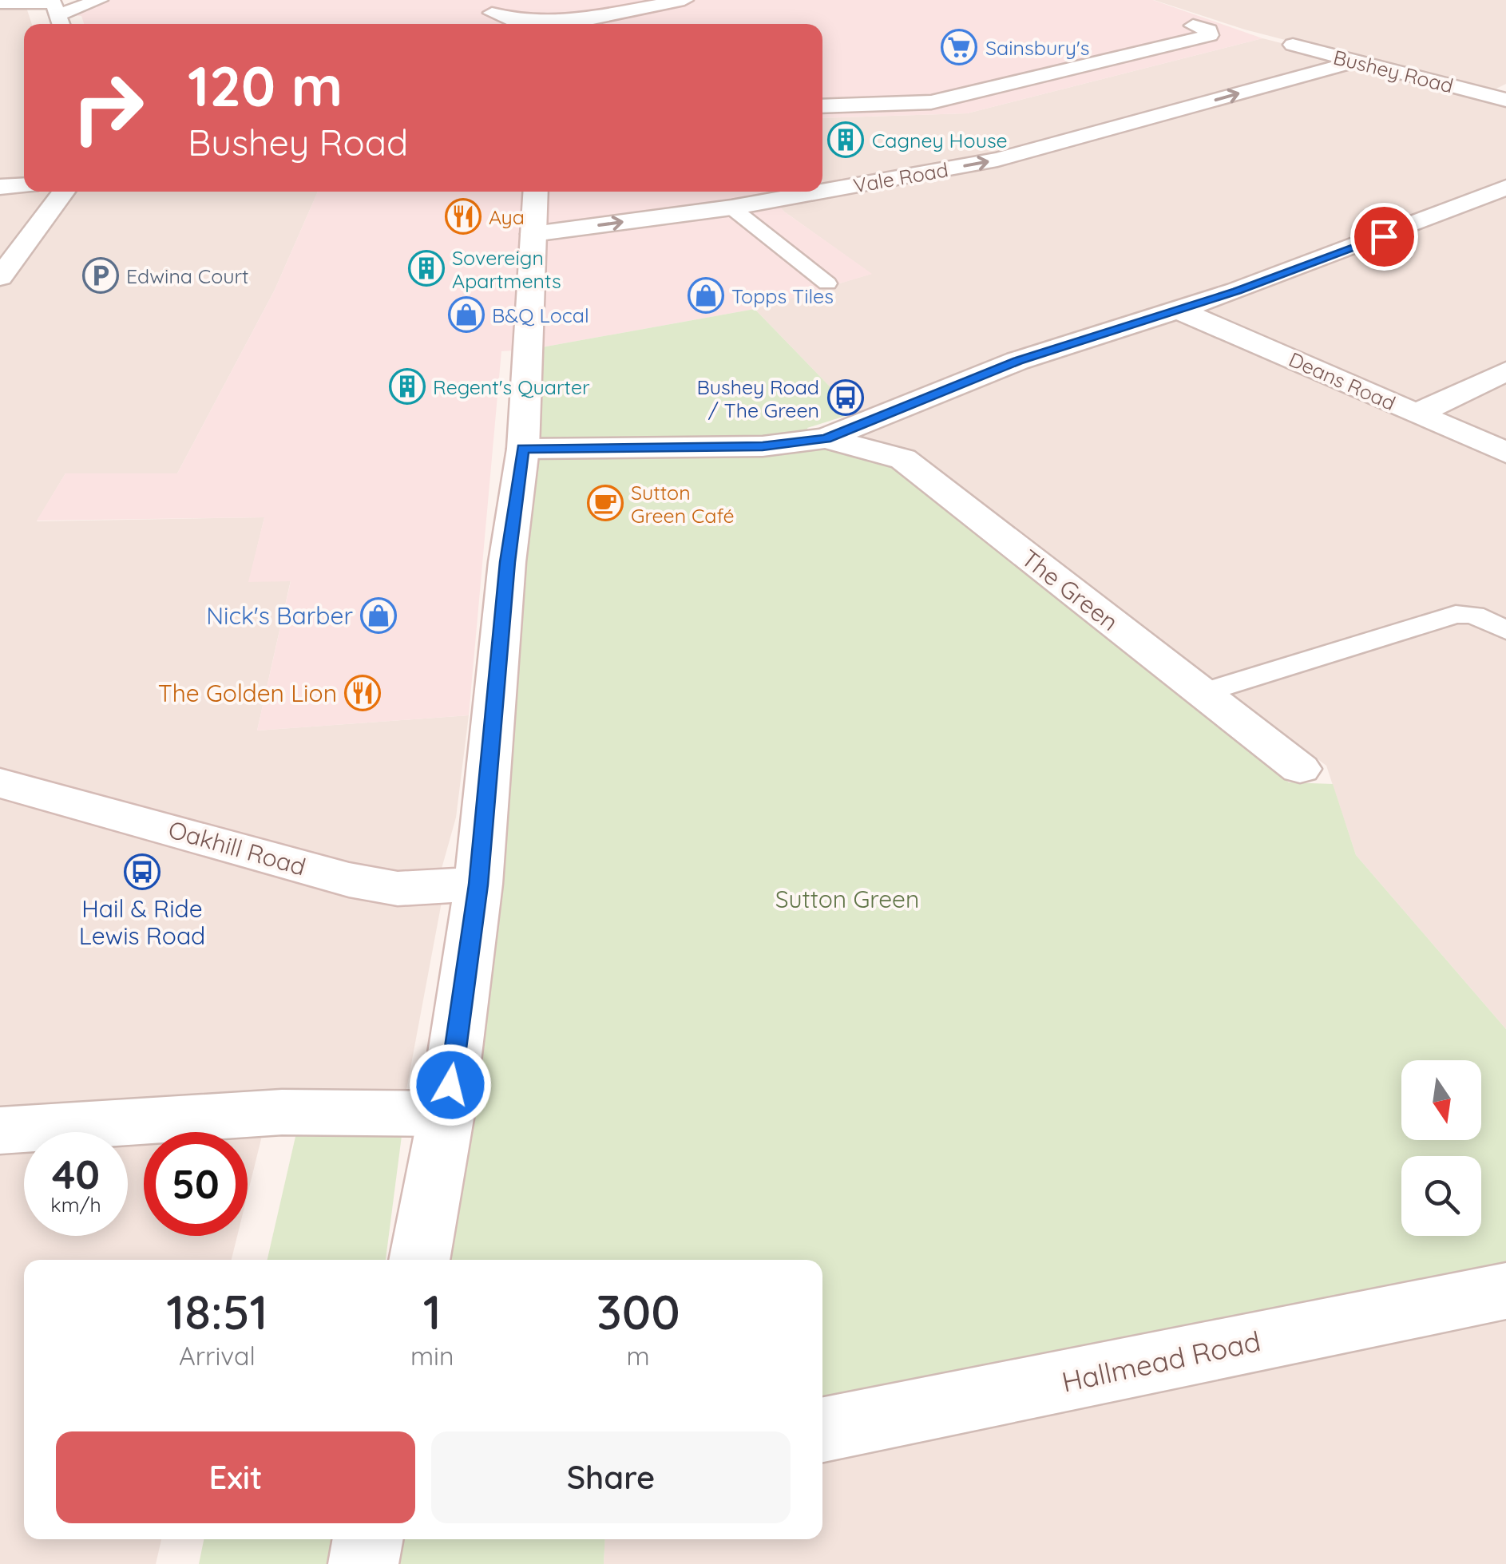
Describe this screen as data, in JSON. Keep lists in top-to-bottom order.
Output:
{
  "streets": {
    "street": [
      "Bushey Road",
      "Vale Road",
      "Deans Road",
      "The Green",
      "Oakhill Road",
      "Hallmead Road"
    ]
  },
  "crossings": [
    ["Bushey Road", "Vale Road"]
  ],
  "parks": ["Sutton Green"],
  "places": {
    "supermarket": ["Sainsbury's"],
    "building": ["Cagney House", "Sovereign Apartments", "Regent's Quarter"],
    "restaurant": ["Aya", "The Golden Lion"],
    "parking": ["Edwina Court"],
    "shop": ["Topps Tiles", "B&Q Local", "Nick's Barber"],
    "bus stop": ["Bushey Road / The Green", "Hail & Ride Lewis Road"],
    "cafe": ["Sutton Green Café"]
  },
  "north": "bottom",
  "page": {
    "turn": ["120 m", "Bushey Road"],
    "speed": "40 km/h",
    "limit": "50",
    "eta": [
      "18:51",
      "Arrival",
      "1",
      "min",
      "300",
      "m"
    ],
    "buttons": ["Exit", "Share"]
  }
}
